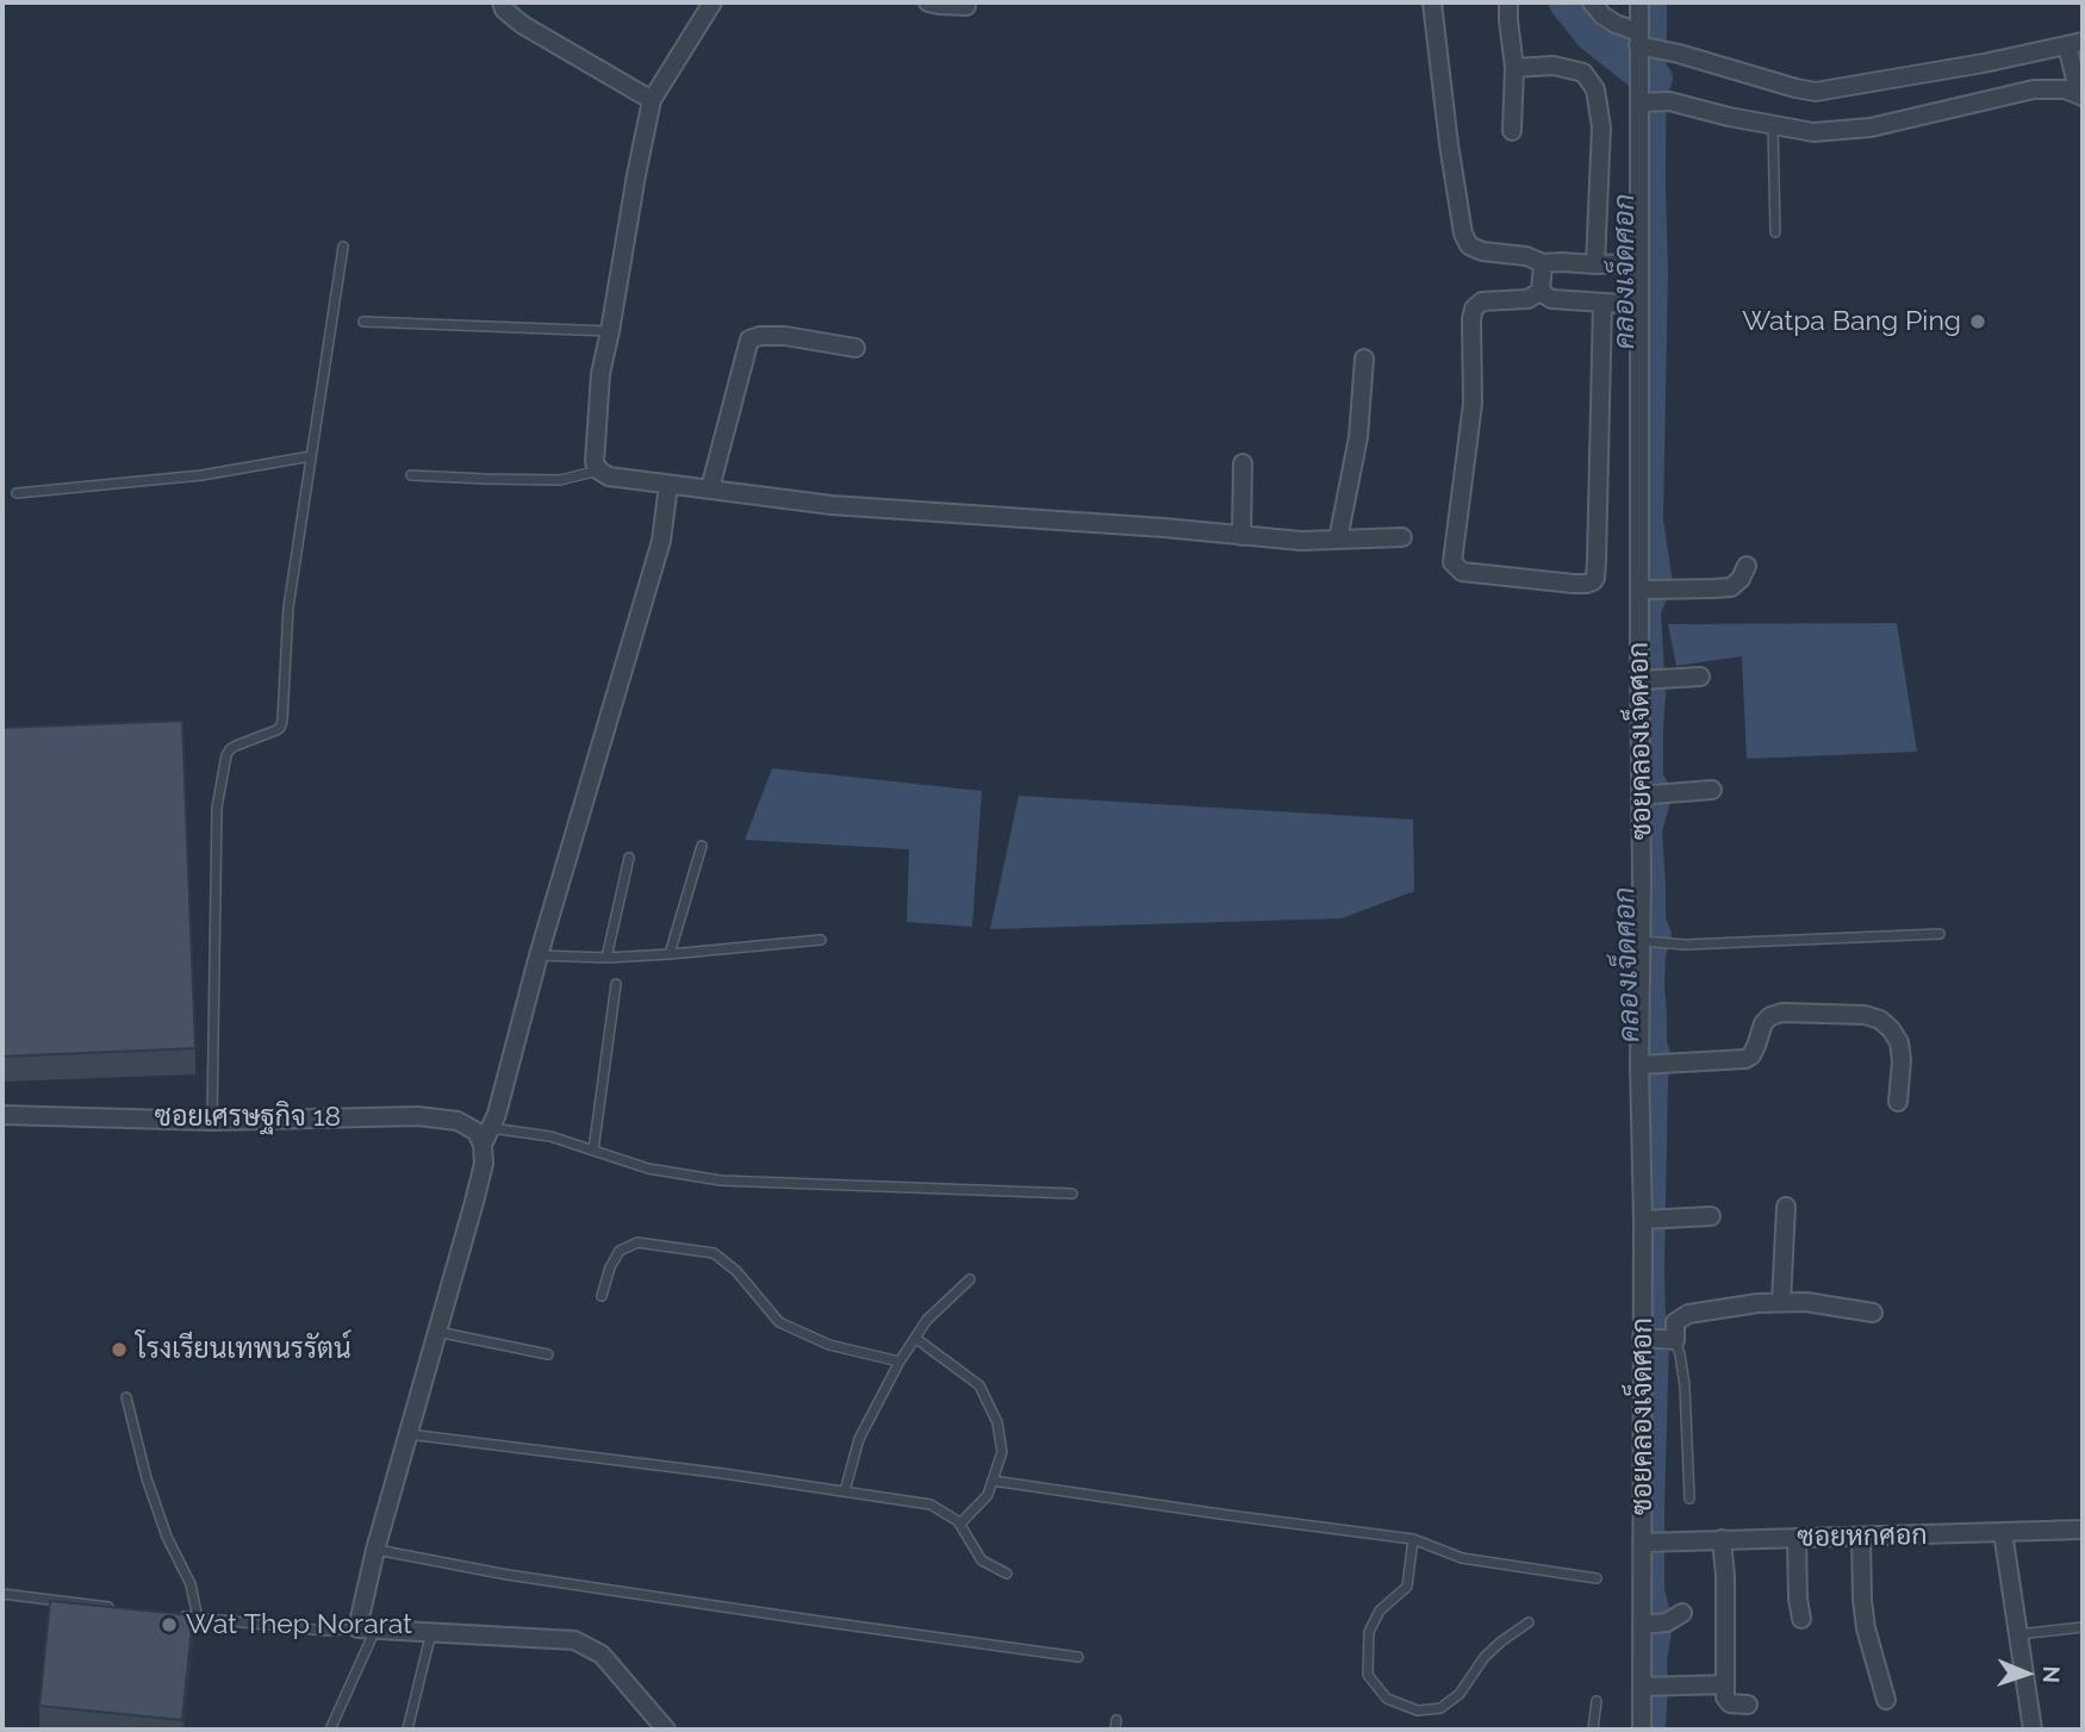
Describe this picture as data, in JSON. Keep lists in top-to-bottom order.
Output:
{
  "streets": {
    "street": ["ซอยคลองเจ็ดศอก", "ซอยเศรษฐกิจ 18", "ซอยหกศอก"]
  },
  "crossings": [
    ["ซอยคลองเจ็ดศอก", "ซอยหกศอก"]
  ],
  "water": ["คลองเจ็ดศอก"],
  "places": ["Watpa Bang Ping", "โรงเรียนเทพนรรัตน์", "Wat Thep Norarat"],
  "north": "right"
}
